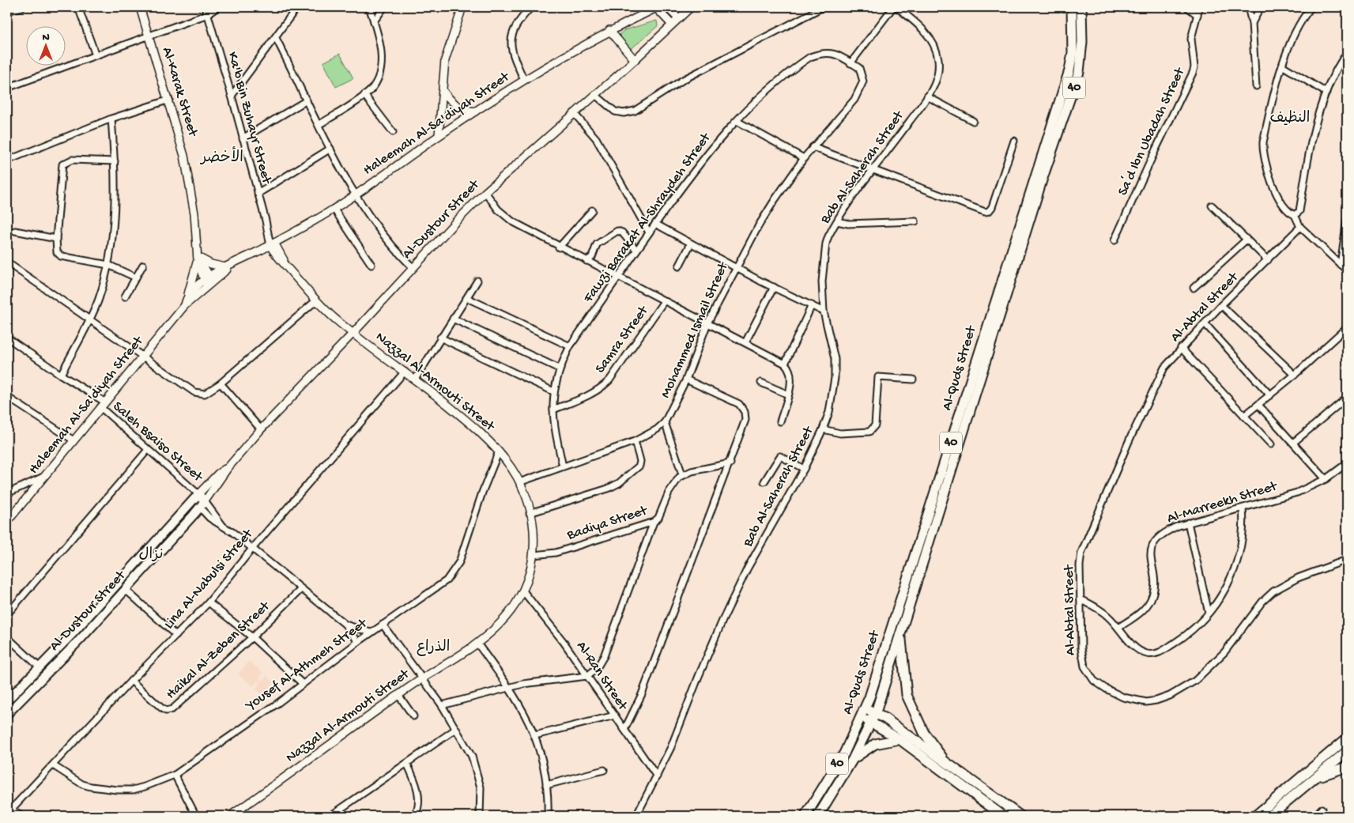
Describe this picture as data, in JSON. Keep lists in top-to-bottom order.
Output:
{
  "streets": {
    "highway": ["40", "Al-Quds Street"],
    "main road": ["Al-Dustour Street"],
    "street": [
      "Al-Karak Street",
      "Ka'b Bin Zuhayr Street",
      "Haleemah Al-Sa'diyah Street",
      "Saʻd Ibn Ubadah Street",
      "Bab Al-Saherah Street",
      "Fawzi Barakat Al-Shraydeh Street",
      "Al-Abtal Street",
      "Mohammed Ismail Street",
      "Samra Street",
      "Nazzal Al-Armouti Street",
      "Saleh Bsaiso Street",
      "Al-Marreekh Street",
      "Badiya Street",
      "Lina Al-Nabulsi Street",
      "Haikal Al-Zeben Street",
      "Yousef Al-Athmeh Street",
      "Al-Ran Street"
    ]
  },
  "crossings": [
    ["Al-Karak Street", "Haleemah Al-Sa'diyah Street"],
    ["Ka'b Bin Zuhayr Street", "Haleemah Al-Sa'diyah Street"],
    ["Ka'b Bin Zuhayr Street", "Nazzal Al-Armouti Street"],
    ["Haleemah Al-Sa'diyah Street", "Nazzal Al-Armouti Street"],
    ["Haleemah Al-Sa'diyah Street", "Saleh Bsaiso Street"],
    ["Bab Al-Saherah Street", "Al-Ran Street"],
    ["Fawzi Barakat Al-Shraydeh Street", "Mohammed Ismail Street"],
    ["Fawzi Barakat Al-Shraydeh Street", "Samra Street"],
    ["Al-Dustour Street", "Nazzal Al-Armouti Street"],
    ["Al-Dustour Street", "Saleh Bsaiso Street"],
    ["Mohammed Ismail Street", "Nazzal Al-Armouti Street"],
    ["Mohammed Ismail Street", "Badiya Street"],
    ["Nazzal Al-Armouti Street", "Badiya Street"],
    ["Nazzal Al-Armouti Street", "Lina Al-Nabulsi Street"],
    ["Nazzal Al-Armouti Street", "Yousef Al-Athmeh Street"],
    ["Nazzal Al-Armouti Street", "Al-Ran Street"],
    ["Lina Al-Nabulsi Street", "Haikal Al-Zeben Street"],
    ["Lina Al-Nabulsi Street", "Yousef Al-Athmeh Street"]
  ],
  "districts": [
    "النظيف",
    "الأخضر",
    "نزال",
    "الذراع"
  ],
  "north": "top"
}
